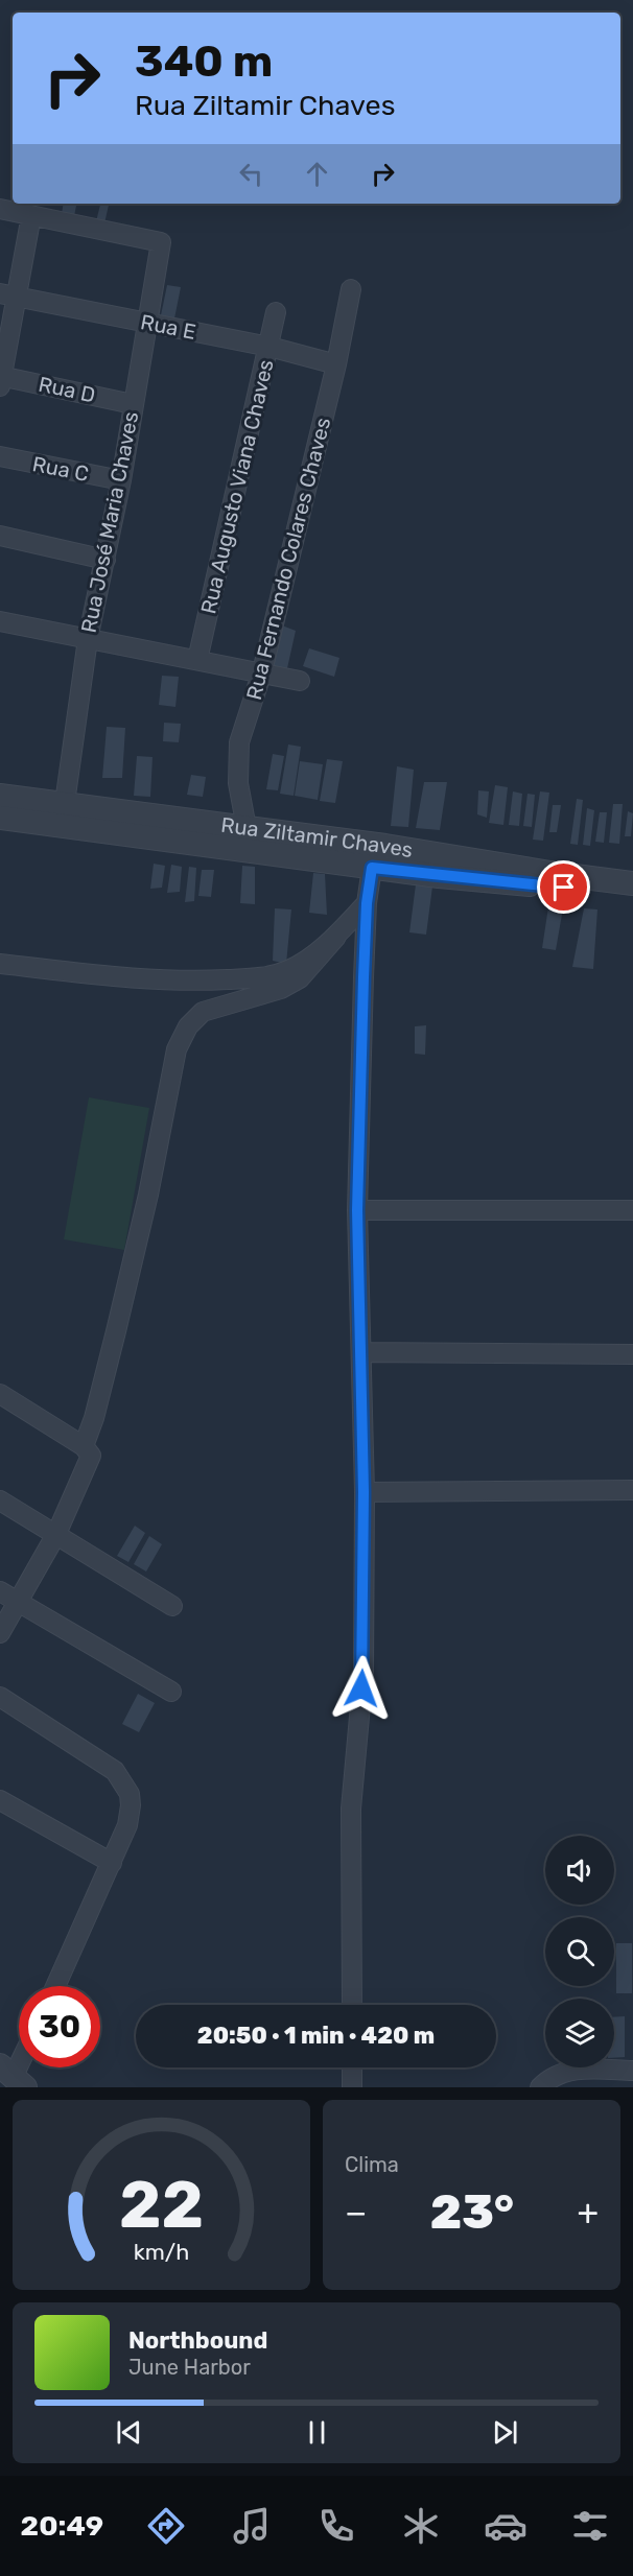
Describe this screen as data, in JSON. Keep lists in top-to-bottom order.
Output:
{
  "streets": {
    "street": [
      "Rua E",
      "Rua D",
      "Rua C",
      "Rua Augusto Viana Chaves",
      "Rua José Maria Chaves",
      "Rua Fernando Colares Chaves",
      "Rua Ziltamir Chaves"
    ]
  },
  "crossings": [
    ["Rua E", "Rua Augusto Viana Chaves"],
    ["Rua E", "Rua José Maria Chaves"],
    ["Rua E", "Rua Fernando Colares Chaves"],
    ["Rua D", "Rua José Maria Chaves"],
    ["Rua C", "Rua José Maria Chaves"],
    ["Rua José Maria Chaves", "Rua Ziltamir Chaves"],
    ["Rua Fernando Colares Chaves", "Rua Ziltamir Chaves"]
  ],
  "page": {
    "turn": ["340 m", "Rua Ziltamir Chaves"],
    "limit": "30",
    "trip": "20:50 · 1 min · 420 m",
    "tile": "Clima",
    "heat": ["−", "23°", "+"],
    "song": ["Northbound", "June Harbor"],
    "tabs": "20:49",
    "gauge": ["22", "km/h"]
  }
}
